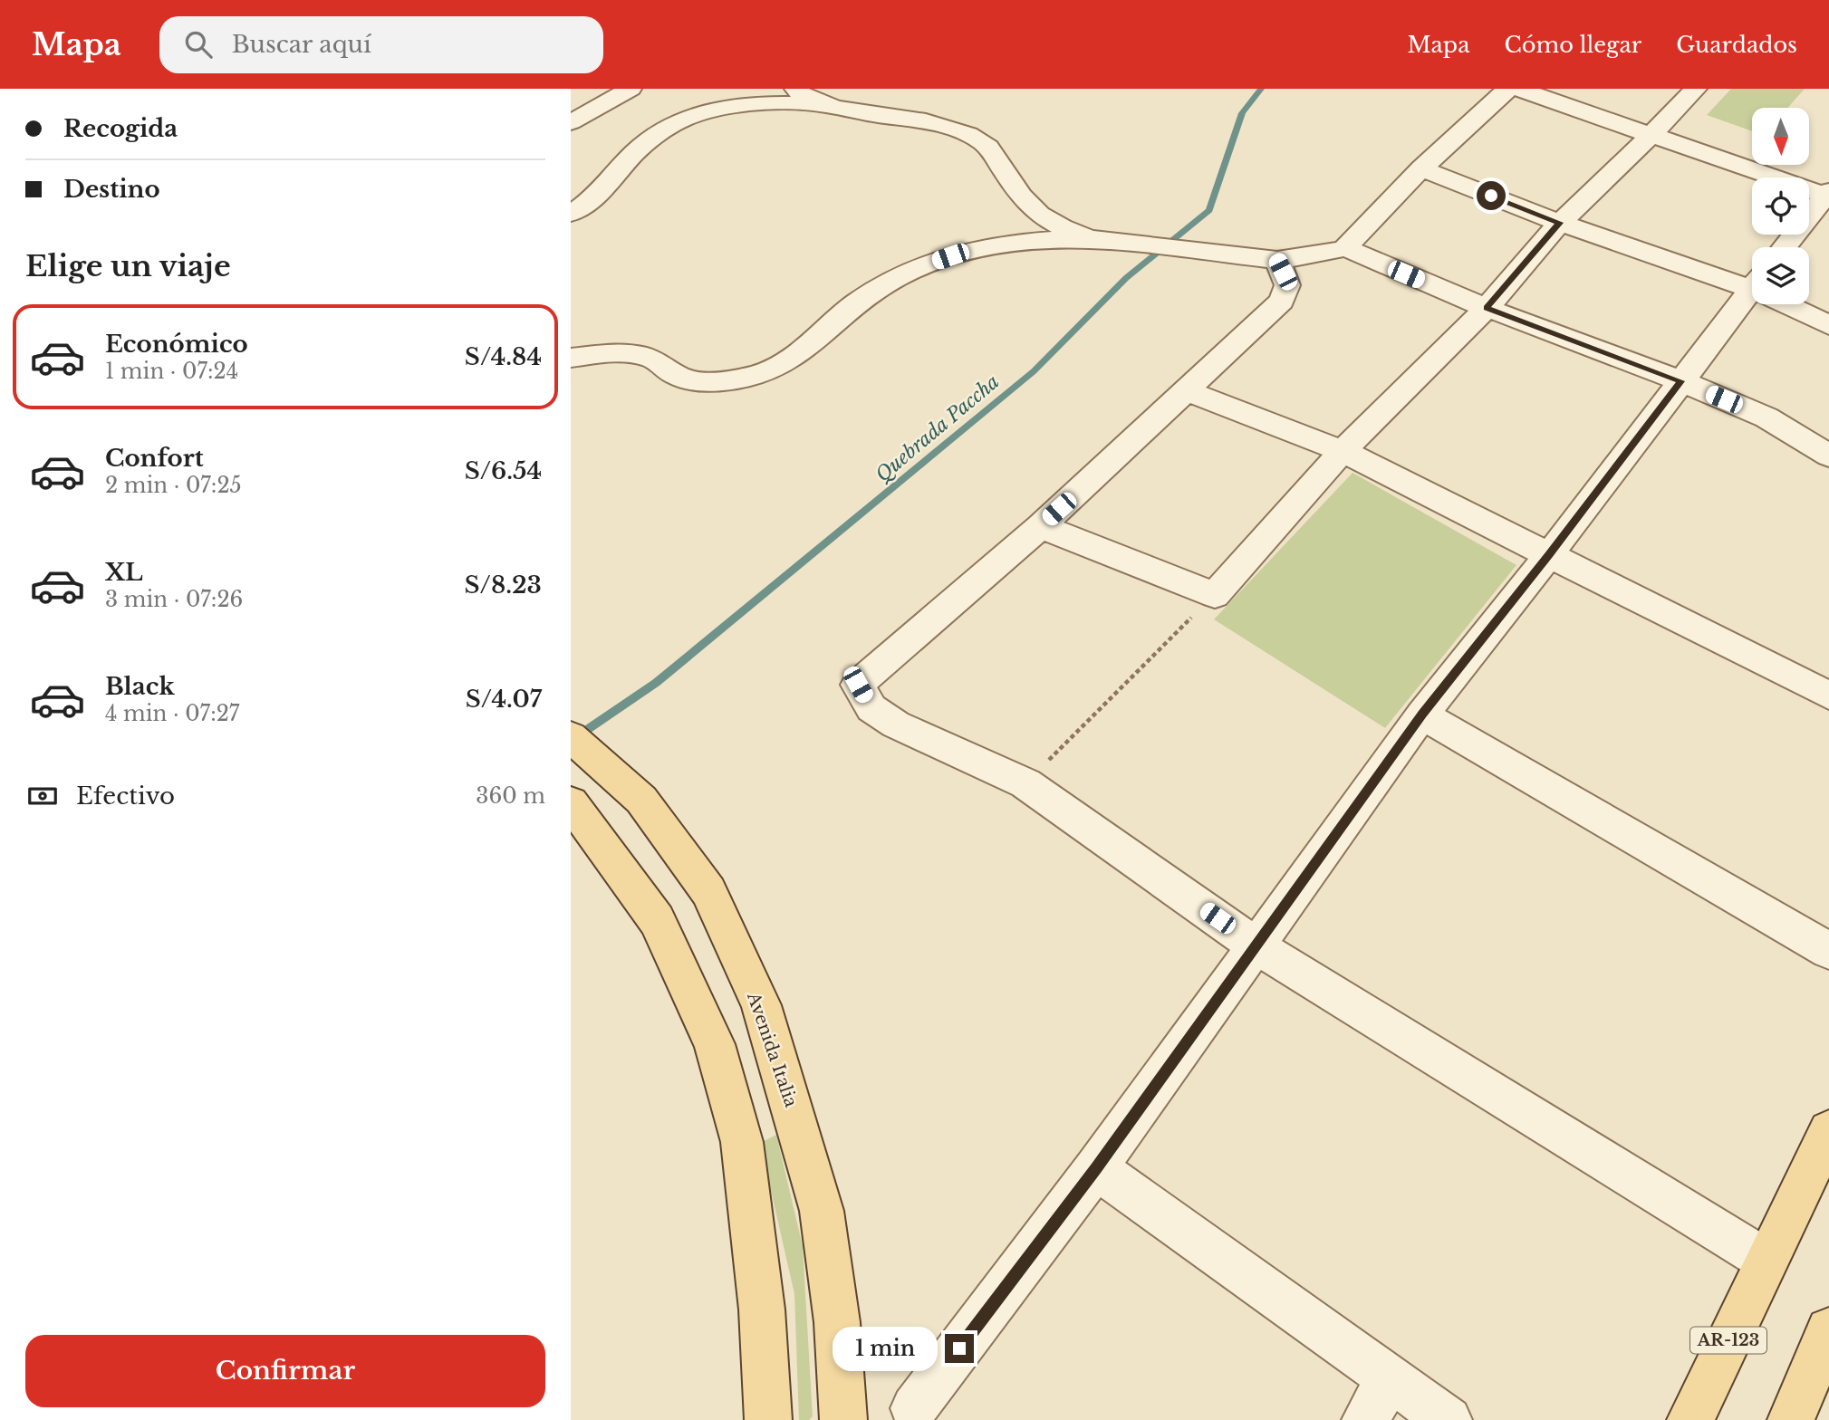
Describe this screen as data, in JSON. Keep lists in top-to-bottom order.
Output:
{
  "streets": {
    "main road": ["Avenida Italia", "AR-123"]
  },
  "water": ["Quebrada Paccha"],
  "north": "bottom",
  "page": {
    "header": "Mapa",
    "search": "Buscar aquí",
    "nav": ["Mapa", "Cómo llegar", "Guardados"],
    "banner": ["Recogida", "Destino"],
    "heading": "Elige un viaje",
    "list": [
      {
        "name": "Económico",
        "note": "1 min · 07:24",
        "value": "S/4.84"
      },
      {
        "name": "Confort",
        "note": "2 min · 07:25",
        "value": "S/6.54"
      },
      {
        "name": "XL",
        "note": "3 min · 07:26",
        "value": "S/8.23"
      },
      {
        "name": "Black",
        "note": "4 min · 07:27",
        "value": "S/4.07"
      }
    ],
    "pay": ["Efectivo", "360 m"],
    "buttons": "Confirmar",
    "bubble": "1 min"
  }
}
